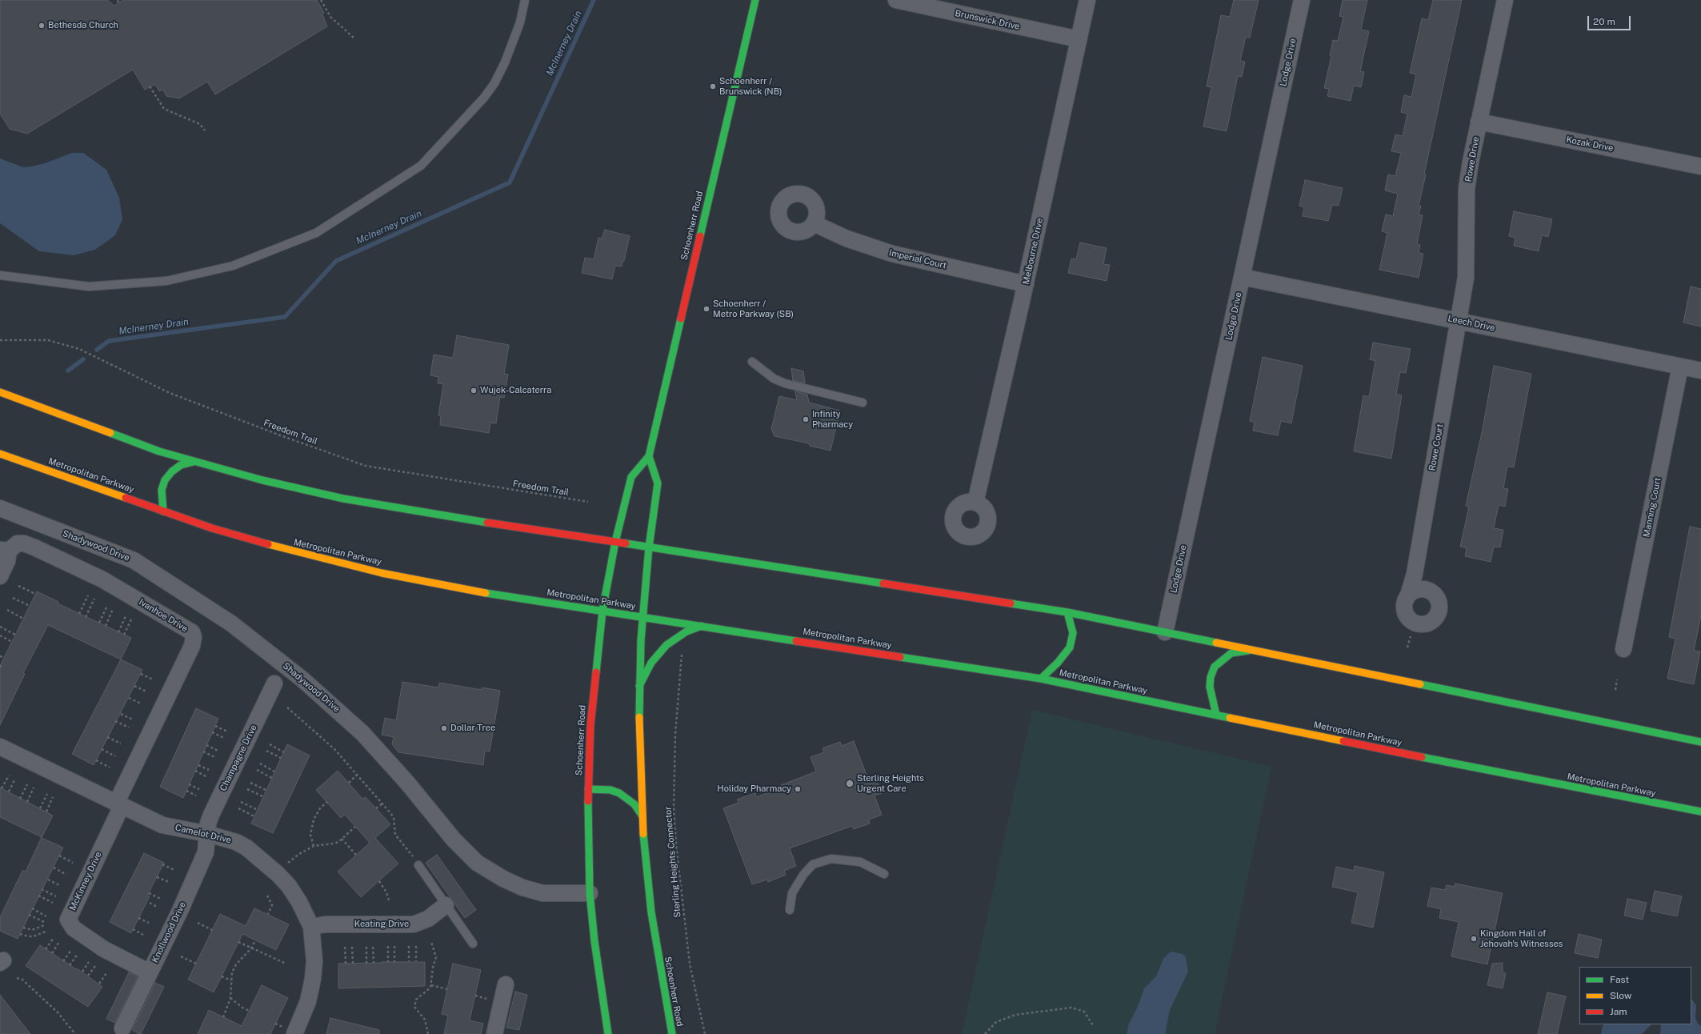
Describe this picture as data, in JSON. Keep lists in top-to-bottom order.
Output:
{
  "streets": {
    "main road": ["Schoenherr Road", "Metropolitan Parkway"],
    "street": [
      "Brunswick Drive",
      "Lodge Drive",
      "Kozak Drive",
      "Rowe Drive",
      "Melbourne Drive",
      "Imperial Court",
      "Leech Drive",
      "Rowe Court",
      "Manning Court",
      "Shadywood Drive",
      "Ivanhoe Drive",
      "Champagne Drive",
      "Camelot Drive",
      "McKinney Drive",
      "Keating Drive",
      "Knollwood Drive"
    ],
    "path": ["Freedom Trail", "Sterling Heights Connector"]
  },
  "crossings": [
    ["Brunswick Drive", "Melbourne Drive"],
    ["Lodge Drive", "Leech Drive"],
    ["Kozak Drive", "Rowe Drive"],
    ["Rowe Drive", "Leech Drive"],
    ["Rowe Drive", "Rowe Court"],
    ["Schoenherr Road", "Metropolitan Parkway"],
    ["Schoenherr Road", "Shadywood Drive"],
    ["Melbourne Drive", "Imperial Court"],
    ["Leech Drive", "Rowe Court"],
    ["Leech Drive", "Manning Court"],
    ["Ivanhoe Drive", "Camelot Drive"],
    ["Ivanhoe Drive", "McKinney Drive"],
    ["Champagne Drive", "Camelot Drive"],
    ["Champagne Drive", "Knollwood Drive"],
    ["Camelot Drive", "McKinney Drive"],
    ["Camelot Drive", "Keating Drive"],
    ["Camelot Drive", "Knollwood Drive"],
    ["McKinney Drive", "Knollwood Drive"]
  ],
  "water": ["McInerney Drain"],
  "places": [
    "Bethesda Church",
    "Schoenherr / Brunswick (NB)",
    "Schoenherr / Metro Parkway (SB)",
    "Wujek-Calcaterra",
    "Infinity Pharmacy",
    "Dollar Tree",
    "Sterling Heights Urgent Care",
    "Holiday Pharmacy",
    "Kingdom Hall of Jehovah's Witnesses"
  ],
  "legend": ["Fast", "Slow", "Jam"],
  "scale_bar": "20 m"
}
